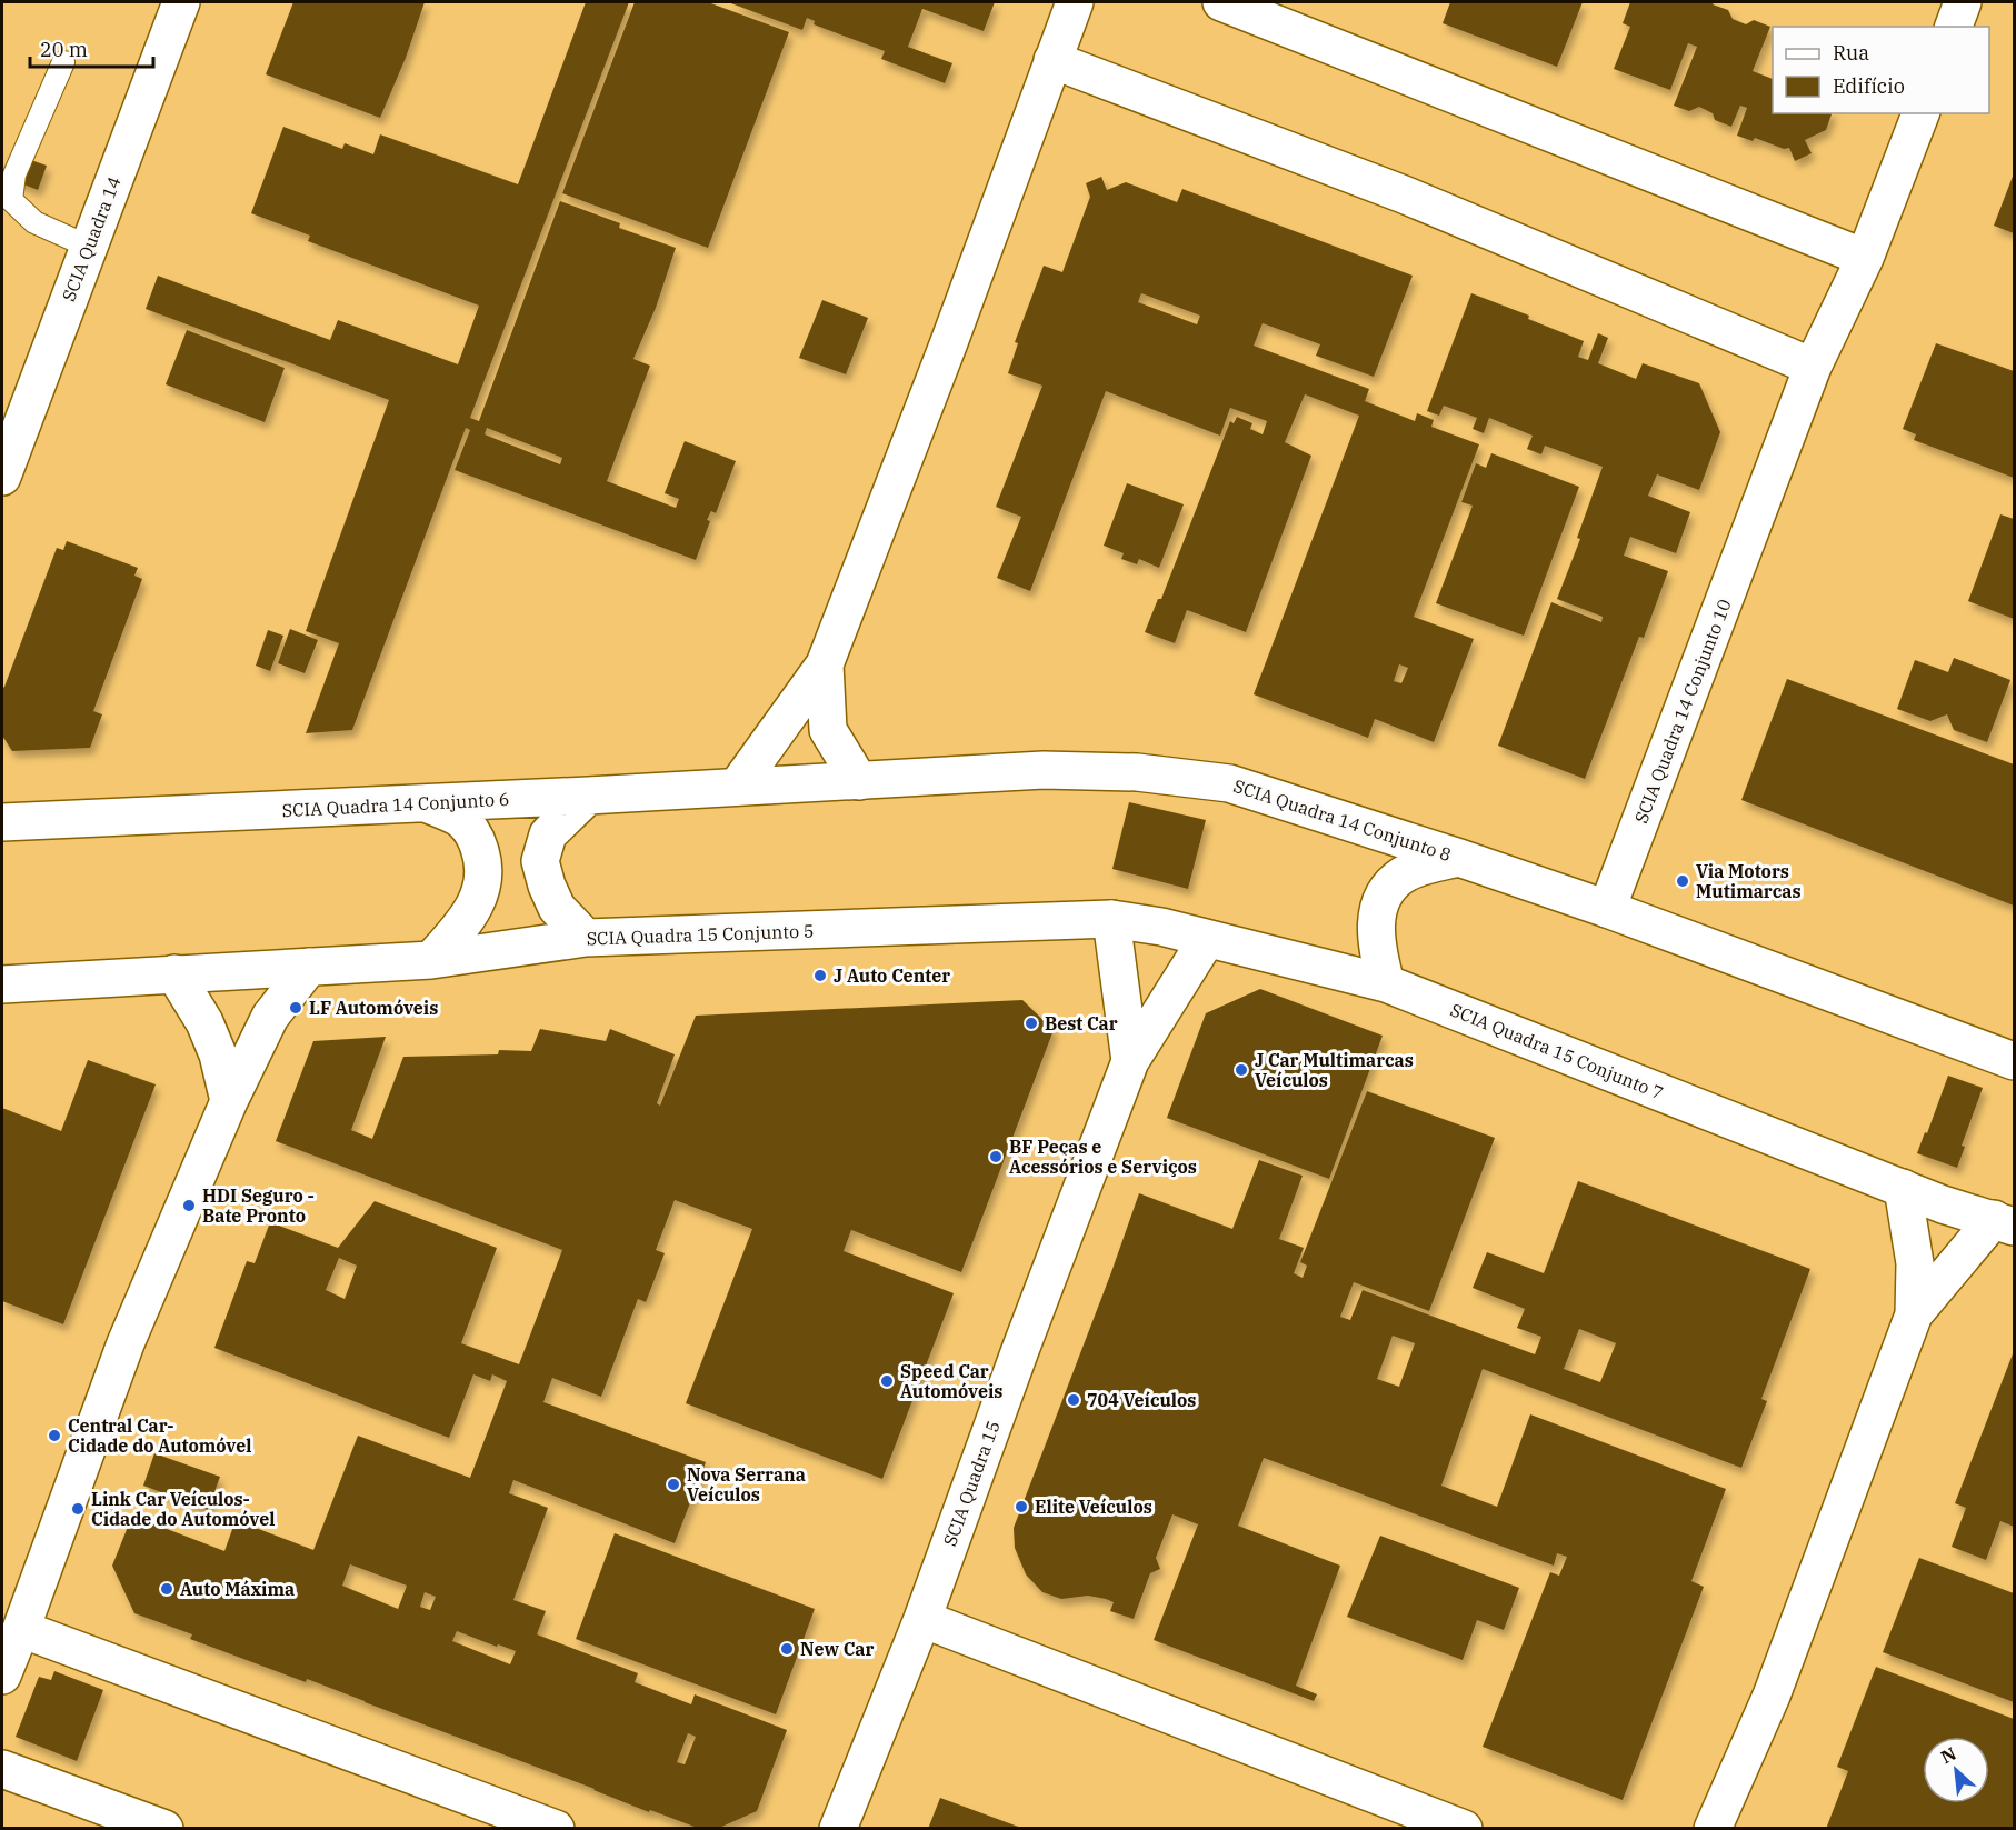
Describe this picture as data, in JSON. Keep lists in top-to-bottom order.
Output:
{
  "streets": {
    "street": [
      "SCIA Quadra 14",
      "SCIA Quadra 14 Conjunto 10",
      "SCIA Quadra 14 Conjunto 6",
      "SCIA Quadra 14 Conjunto 8",
      "SCIA Quadra 15 Conjunto 5",
      "SCIA Quadra 15 Conjunto 7",
      "SCIA Quadra 15"
    ]
  },
  "crossings": [
    ["SCIA Quadra 14 Conjunto 10", "SCIA Quadra 14 Conjunto 8"],
    ["SCIA Quadra 14 Conjunto 6", "SCIA Quadra 14 Conjunto 8"],
    ["SCIA Quadra 15 Conjunto 5", "SCIA Quadra 15 Conjunto 7"],
    ["SCIA Quadra 15 Conjunto 5", "SCIA Quadra 15"],
    ["SCIA Quadra 15 Conjunto 7", "SCIA Quadra 15"]
  ],
  "places": [
    "Via Motors Mutimarcas",
    "J Auto Center",
    "LF Automóveis",
    "Best Car",
    "J Car Multimarcas Veículos",
    "BF Peças e Acessórios e Serviços",
    "HDI Seguro - Bate Pronto",
    "Speed Car Automóveis",
    "704 Veículos",
    "Central Car- Cidade do Automóvel",
    "Nova Serrana Veículos",
    "Elite Veículos",
    "Link Car Veículos- Cidade do Automóvel",
    "Auto Máxima",
    "New Car"
  ],
  "legend": ["Rua", "Edifício"],
  "scale_bar": "20 m",
  "north": "top left"
}
